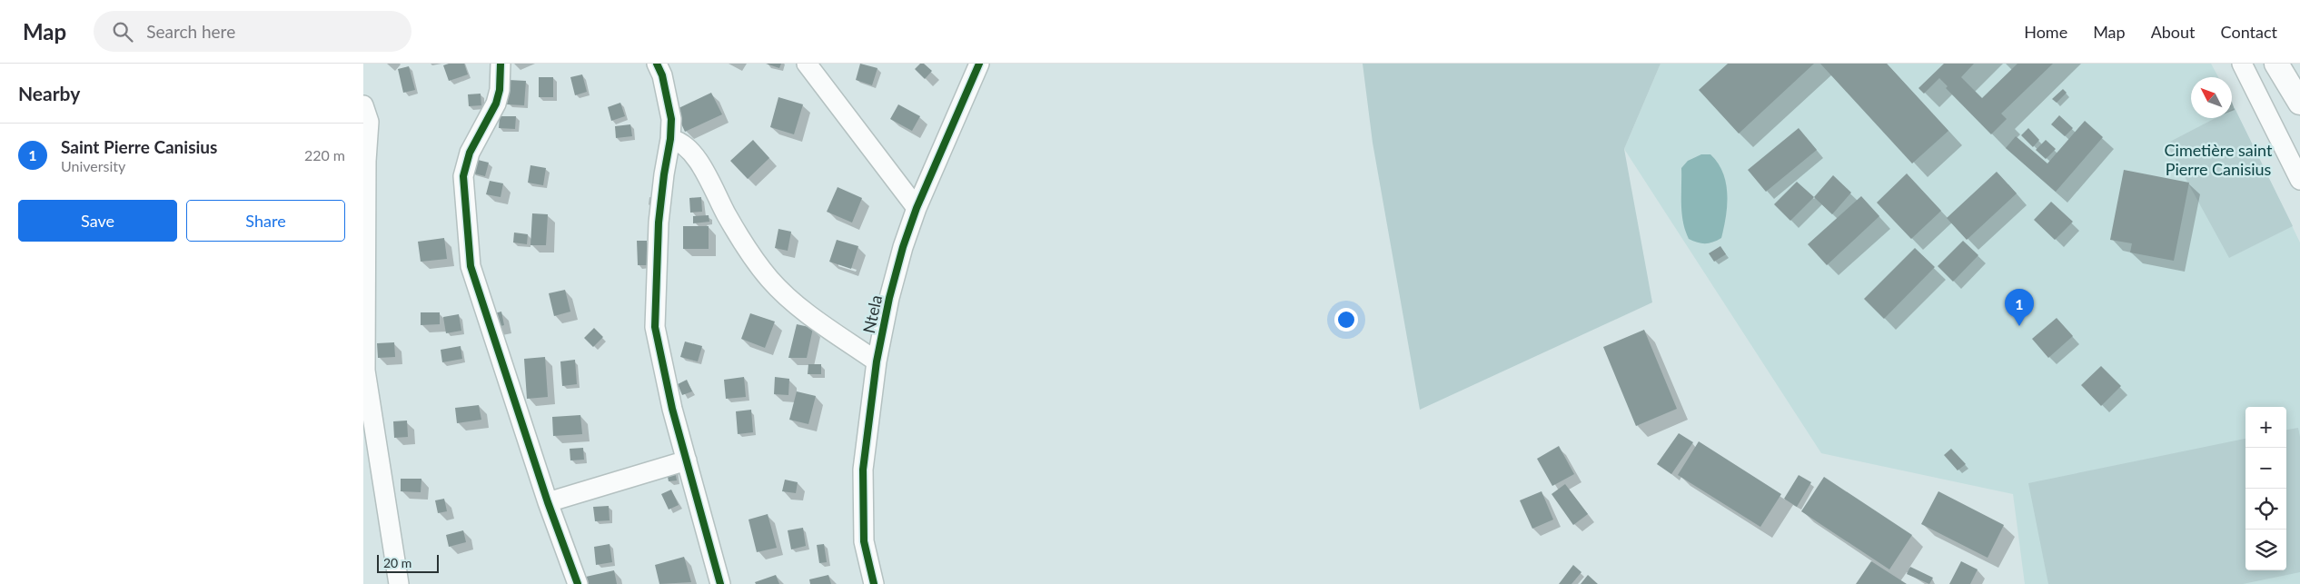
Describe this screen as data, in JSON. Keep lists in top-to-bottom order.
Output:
{
  "streets": {
    "street": ["Ntela"]
  },
  "parks": ["Cimetière saint Pierre Canisius"],
  "scale_bar": "20 m",
  "north": "top left",
  "page": {
    "header": "Map",
    "search": "Search here",
    "nav": [
      "Home",
      "Map",
      "About",
      "Contact"
    ],
    "heading": "Nearby",
    "list": [
      {
        "mark": "1",
        "name": "Saint Pierre Canisius",
        "note": "University",
        "value": "220 m"
      }
    ],
    "buttons": ["Save", "Share"],
    "pins": "1",
    "map_buttons": ["+", "−"],
    "scale": "20 m"
  }
}
